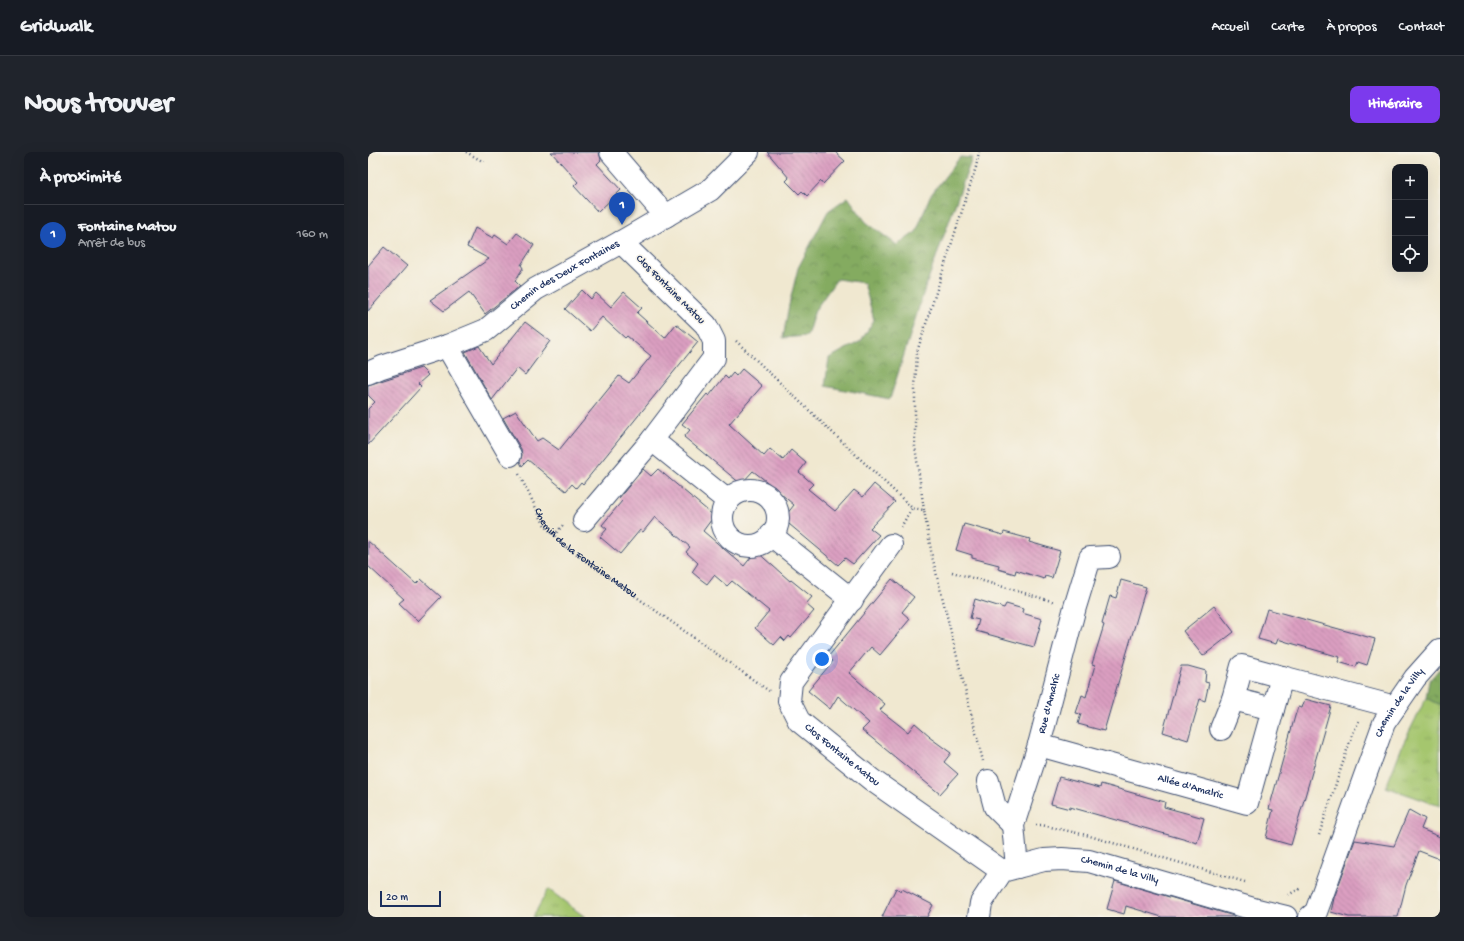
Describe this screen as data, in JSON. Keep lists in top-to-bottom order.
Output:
{
  "streets": {
    "street": [
      "Chemin des Deux Fontaines",
      "Clos Fontaine Matou",
      "Rue d'Amalric",
      "Chemin de la Villy",
      "Allée d'Amalric"
    ],
    "path": ["Chemin de la Fontaine Matou"]
  },
  "crossings": [
    ["Chemin des Deux Fontaines", "Clos Fontaine Matou"],
    ["Clos Fontaine Matou", "Chemin de la Fontaine Matou"],
    ["Clos Fontaine Matou", "Rue d'Amalric"],
    ["Clos Fontaine Matou", "Chemin de la Villy"],
    ["Rue d'Amalric", "Chemin de la Villy"],
    ["Rue d'Amalric", "Allée d'Amalric"]
  ],
  "scale_bar": "20 m",
  "page": {
    "header": "Gridwalk",
    "nav": [
      "Accueil",
      "Carte",
      "À propos",
      "Contact"
    ],
    "buttons": "Itinéraire",
    "title": "Nous trouver",
    "heading": "À proximité",
    "map_buttons": ["+", "−"],
    "pins": "1",
    "list": [
      {
        "mark": "1",
        "name": "Fontaine Matou",
        "note": "Arrêt de bus",
        "value": "160 m"
      }
    ],
    "scale": "20 m"
  }
}
